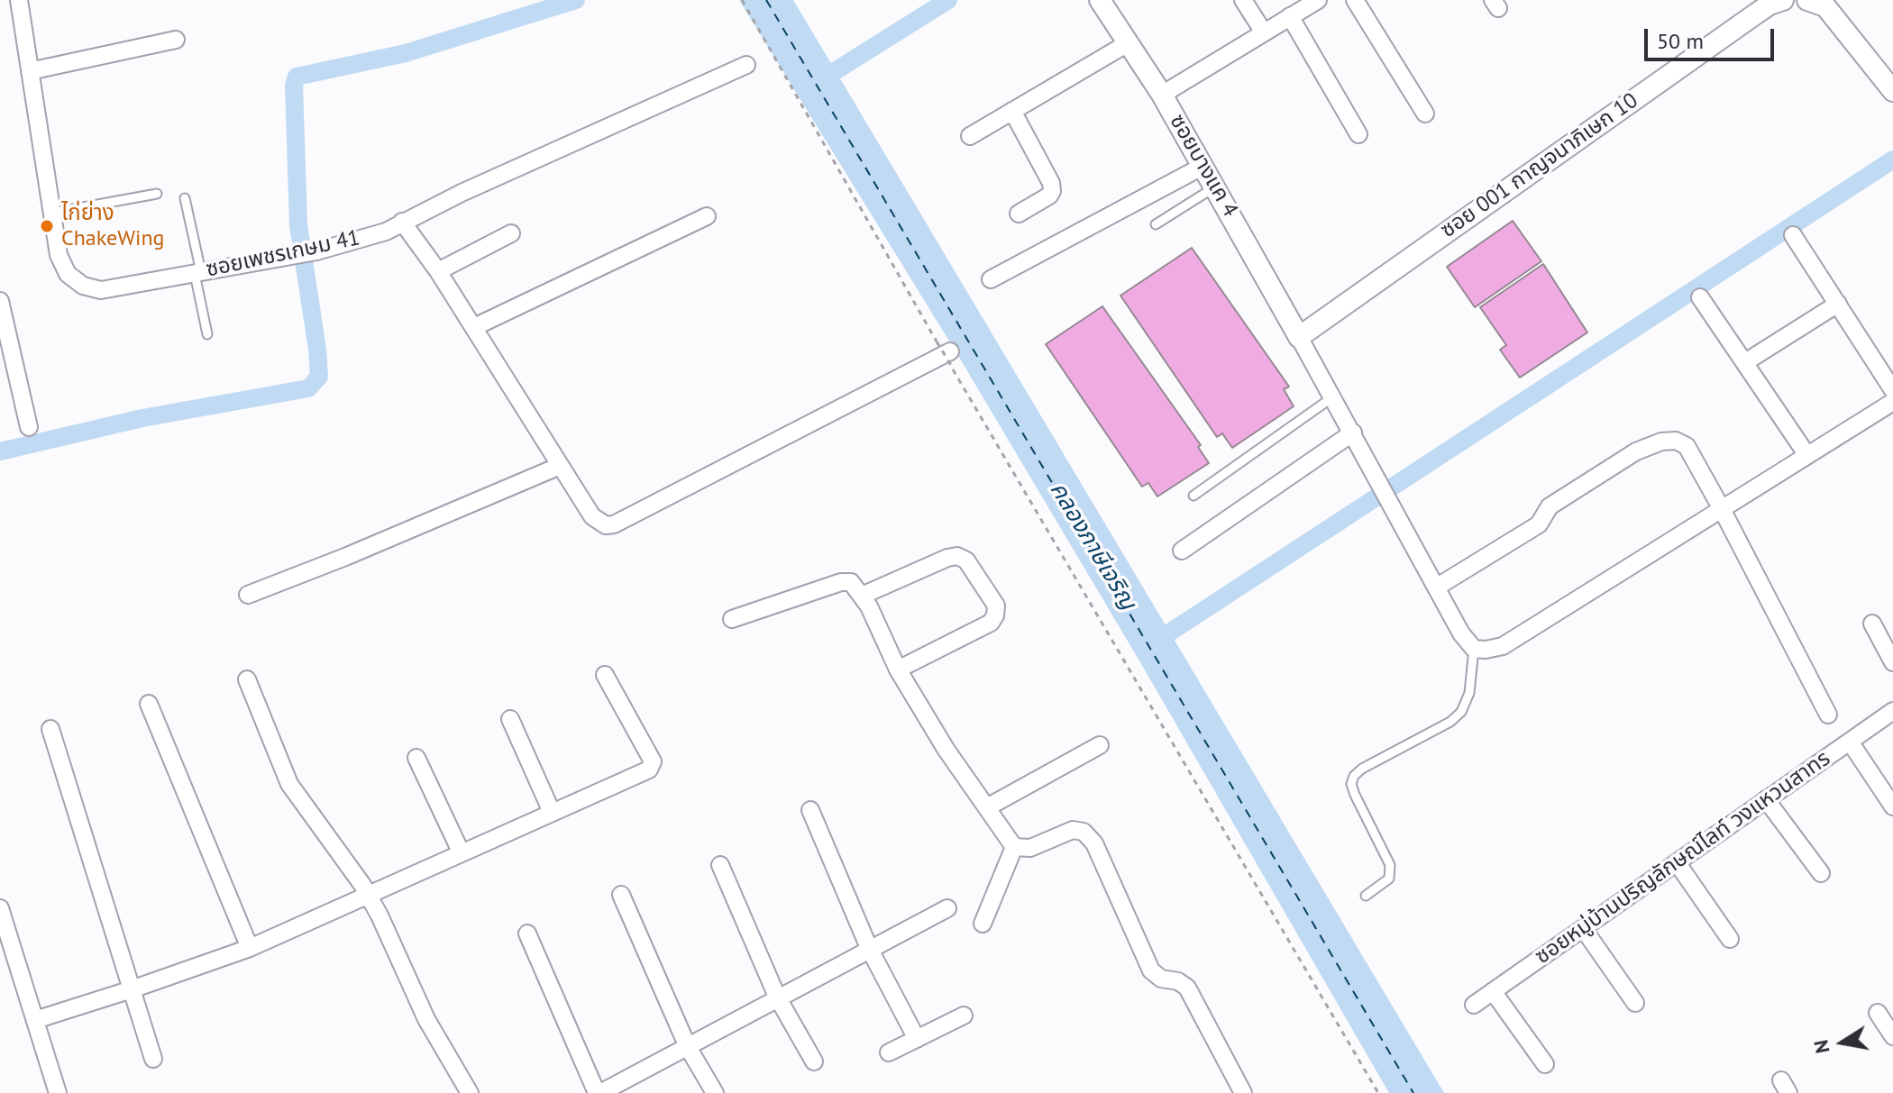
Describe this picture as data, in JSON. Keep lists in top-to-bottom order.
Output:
{
  "streets": {
    "street": [
      "ซอยบางแค 4",
      "ซอย 001 กาญจนาภิเษก 10",
      "ซอยเพชรเกษม 41",
      "ซอยหมู่บ้านปริญลักษณ์ไลท์ วงแหวนสาทร"
    ]
  },
  "crossings": [
    ["ซอยบางแค 4", "ซอย 001 กาญจนาภิเษก 10"]
  ],
  "water": ["คลองภาษีเจริญ"],
  "places": ["ไก่ย่าง ChakeWing"],
  "scale_bar": "50 m",
  "north": "left"
}
